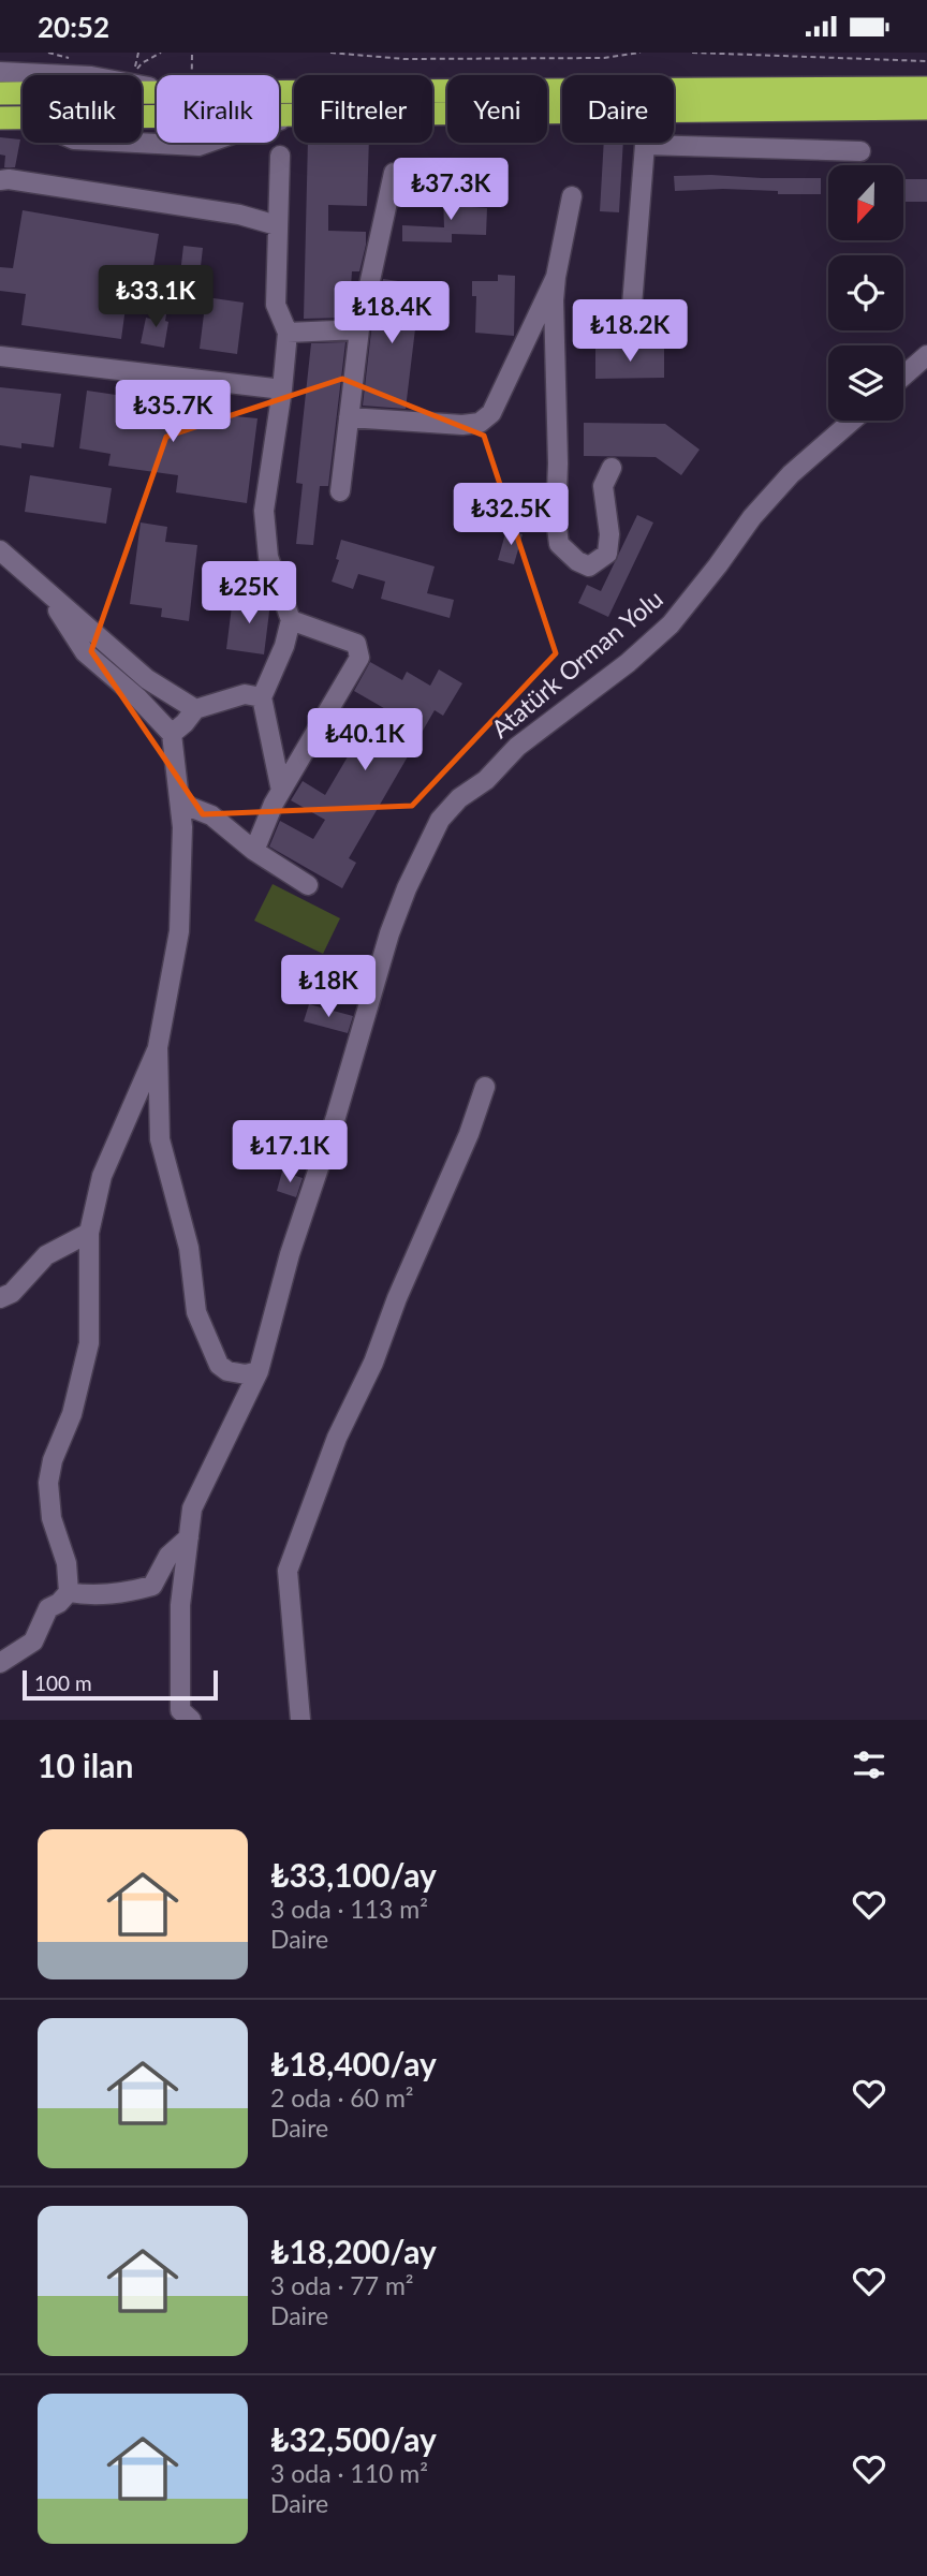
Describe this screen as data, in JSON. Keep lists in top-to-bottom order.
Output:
{
  "streets": {
    "street": ["Atatürk Orman Yolu"]
  },
  "scale_bar": "100 m",
  "north": "bottom",
  "page": {
    "status": "20:52",
    "chip": [
      "Satılık",
      "Kiralık",
      "Filtreler",
      "Yeni",
      "Daire"
    ],
    "price": [
      "₺37.3K",
      "₺33.1K",
      "₺18.4K",
      "₺18.2K",
      "₺35.7K",
      "₺32.5K",
      "₺25K",
      "₺40.1K",
      "₺18K",
      "₺17.1K"
    ],
    "scale": "100 m",
    "heading": "10 ilan",
    "list": [
      {
        "name": "₺33,100/ay",
        "note": "3 oda · 113 m² · Daire"
      },
      {
        "name": "₺18,400/ay",
        "note": "2 oda · 60 m² · Daire"
      },
      {
        "name": "₺18,200/ay",
        "note": "3 oda · 77 m² · Daire"
      },
      {
        "name": "₺32,500/ay",
        "note": "3 oda · 110 m² · Daire"
      }
    ]
  }
}
